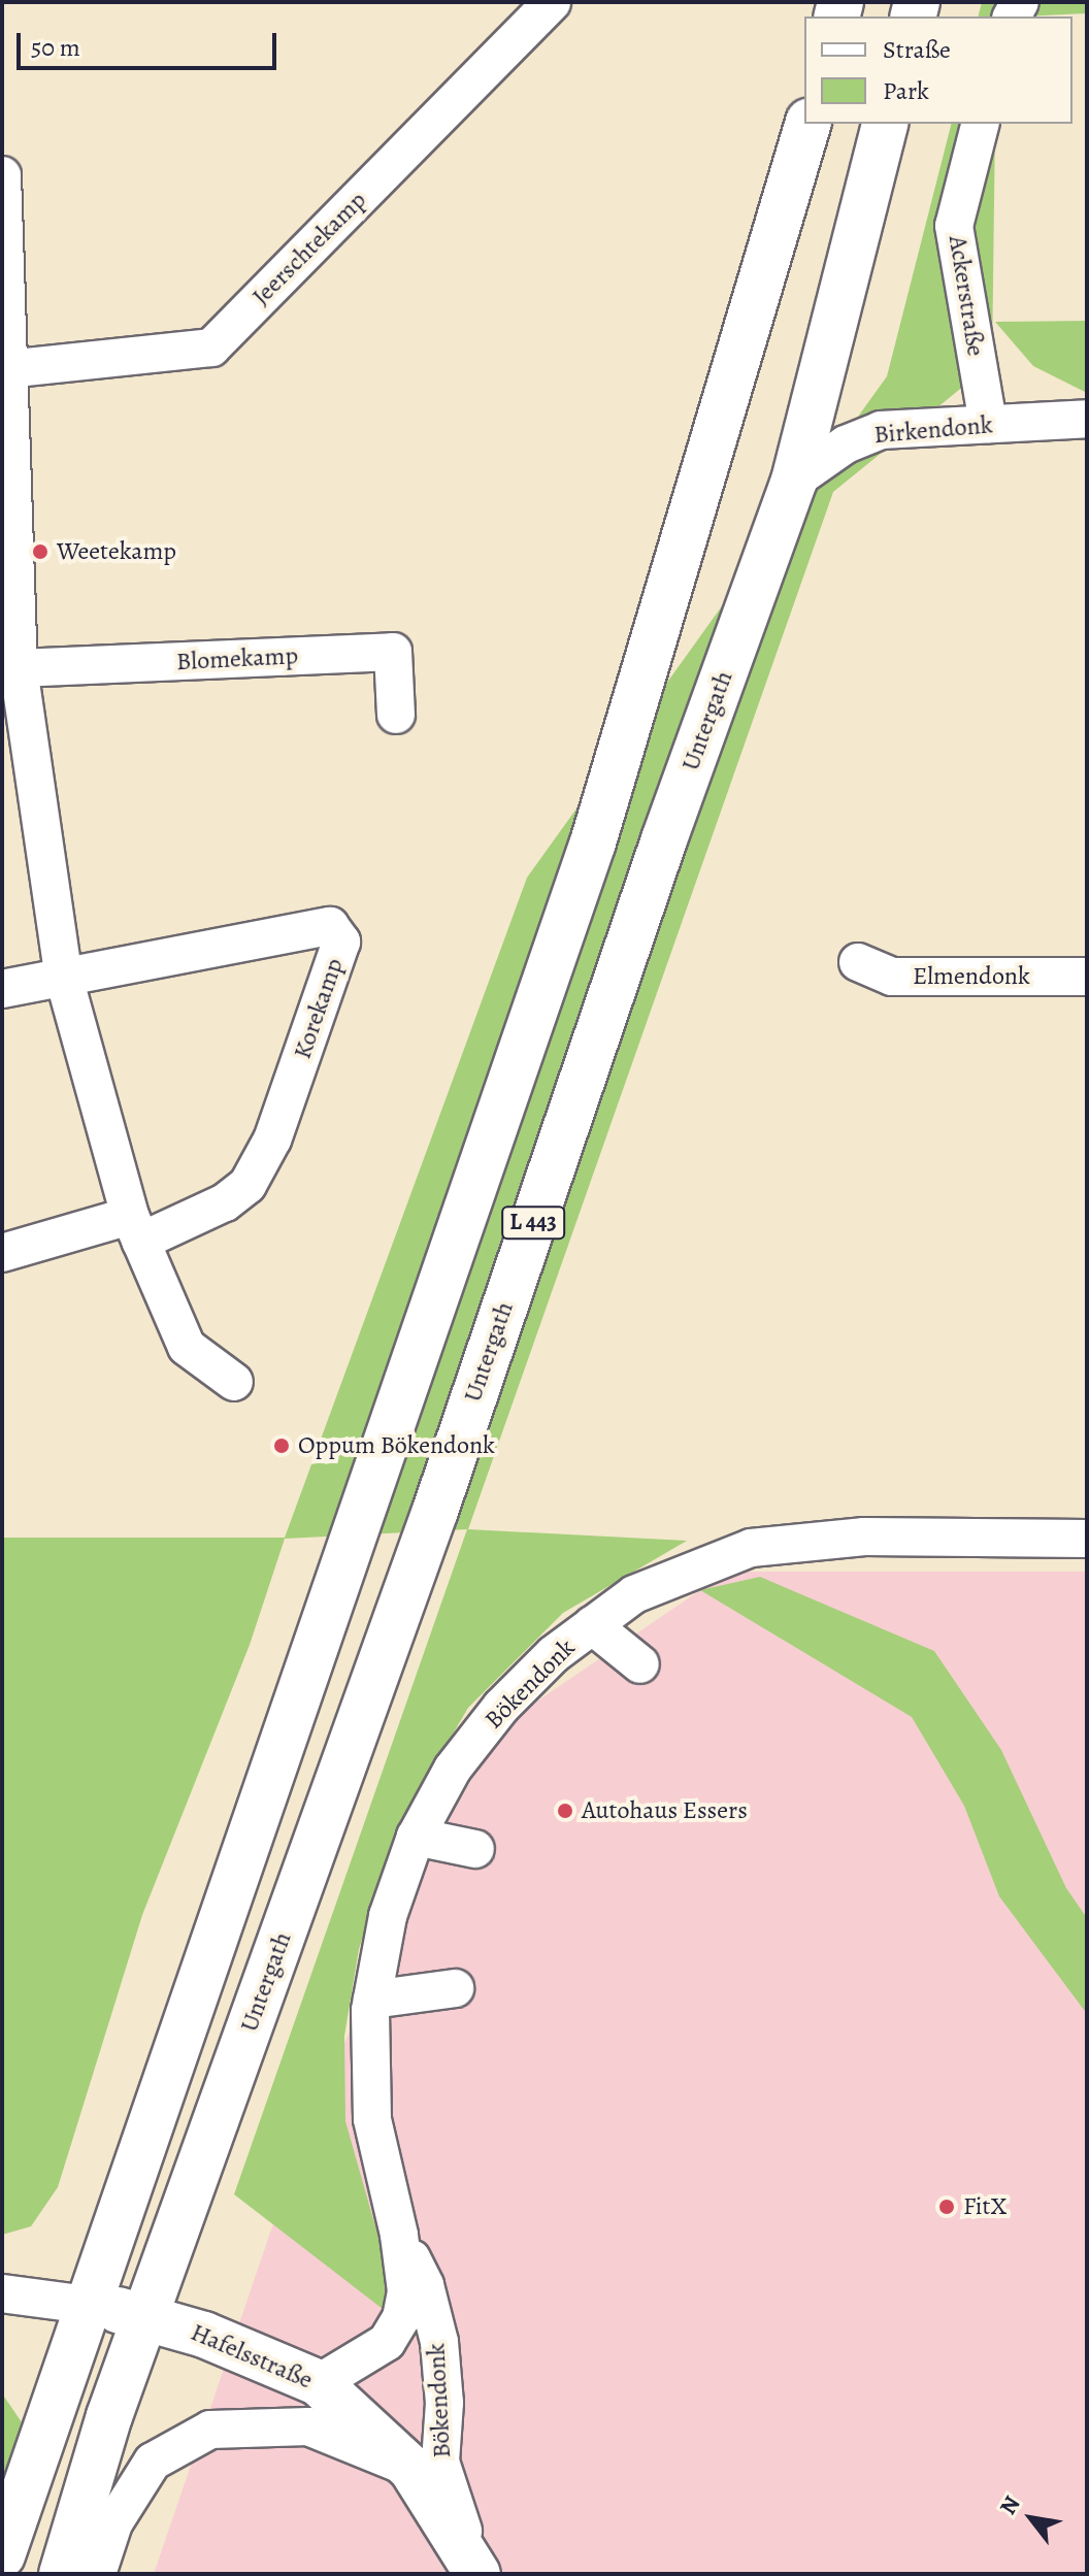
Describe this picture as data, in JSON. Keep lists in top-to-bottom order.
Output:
{
  "streets": {
    "main road": ["Untergath", "L 443", "Hafelsstraße"],
    "street": [
      "Jeerschtekamp",
      "Ackerstraße",
      "Birkendonk",
      "Blomekamp",
      "Elmendonk",
      "Korekamp",
      "Bökendonk"
    ]
  },
  "crossings": [
    ["Ackerstraße", "Birkendonk"],
    ["Birkendonk", "Untergath"],
    ["Untergath", "Hafelsstraße"],
    ["L 443", "Hafelsstraße"],
    ["Bökendonk", "Hafelsstraße"]
  ],
  "places": [
    "Weetekamp",
    "Oppum Bökendonk",
    "Autohaus Essers",
    "FitX"
  ],
  "legend": ["Straße", "Park"],
  "scale_bar": "50 m",
  "north": "top left"
}
